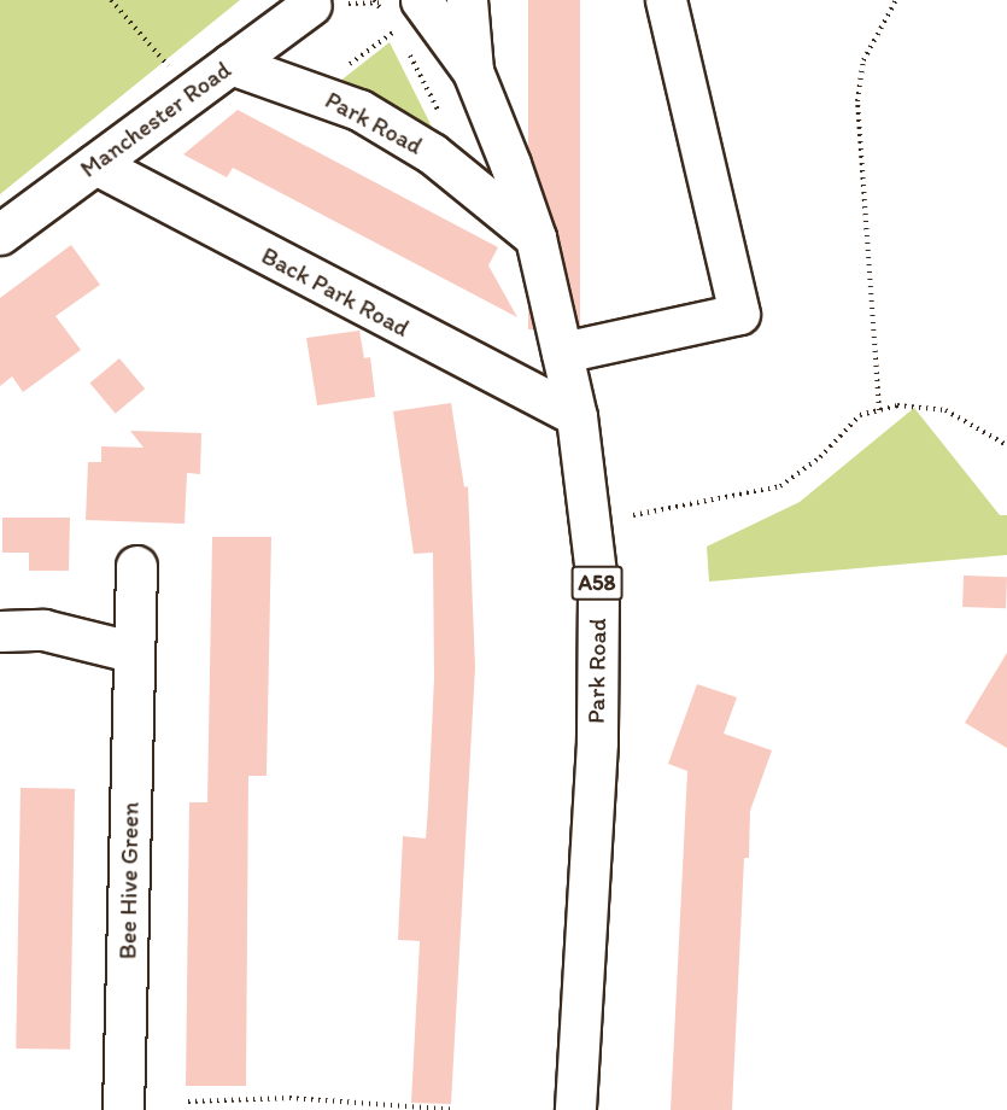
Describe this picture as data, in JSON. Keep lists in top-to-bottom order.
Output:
{
  "streets": {
    "main road": [
      "Manchester Road",
      "Park Road",
      "Back Park Road",
      "A58",
      "Bee Hive Green"
    ]
  },
  "crossings": [
    ["Manchester Road", "Park Road"],
    ["Manchester Road", "Back Park Road"],
    ["Park Road", "Back Park Road"]
  ]
}
